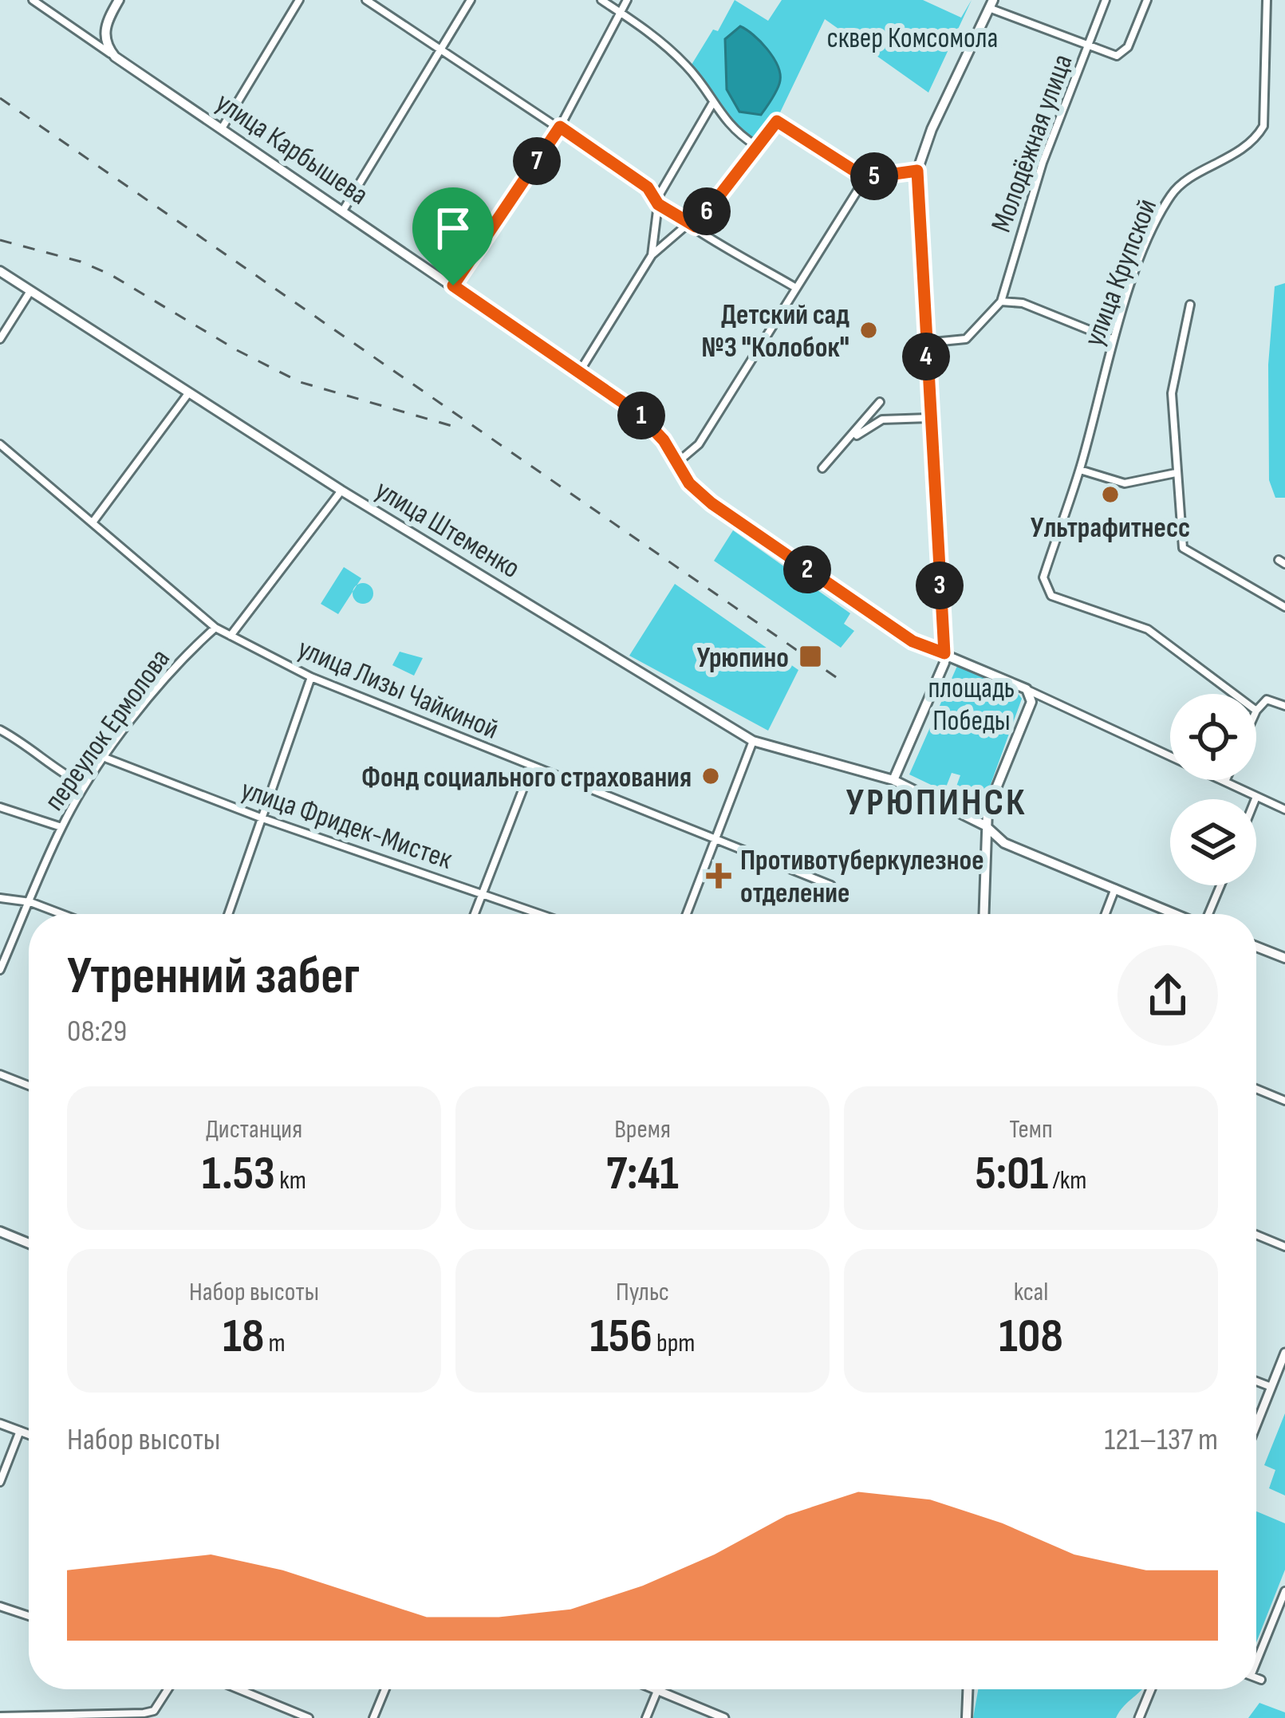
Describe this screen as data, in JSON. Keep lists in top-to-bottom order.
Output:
{
  "streets": {
    "main road": ["улица Карбышева", "улица Штеменко"],
    "street": [
      "Молодёжная улица",
      "улица Крупской",
      "улица Лизы Чайкиной",
      "переулок Ермолова",
      "улица Фридек-Мистек"
    ]
  },
  "crossings": [
    ["улица Лизы Чайкиной", "переулок Ермолова"],
    ["переулок Ермолова", "улица Фридек-Мистек"]
  ],
  "districts": ["УРЮПИНСК"],
  "parks": ["сквер Комсомола", "площадь Победы"],
  "places": {
    "other": ["Детский сад №3 \"Колобок\"", "Ультрафитнесс", "Фонд социального страхования"],
    "transit": ["Урюпино"],
    "health": ["Противотуберкулезное отделение"]
  },
  "page": {
    "pins": [
      "7",
      "5",
      "6",
      "4",
      "1",
      "2",
      "3"
    ],
    "heading": ["Утренний забег", "08:29"],
    "stats": [
      ["Дистанция", "1.53 km"],
      ["Время", "7:41"],
      ["Темп", "5:01 /km"],
      ["Набор высоты", "18 m"],
      ["Пульс", "156 bpm"],
      ["kcal", "108"]
    ],
    "chart": ["Набор высоты", "121–137 m"]
  }
}
